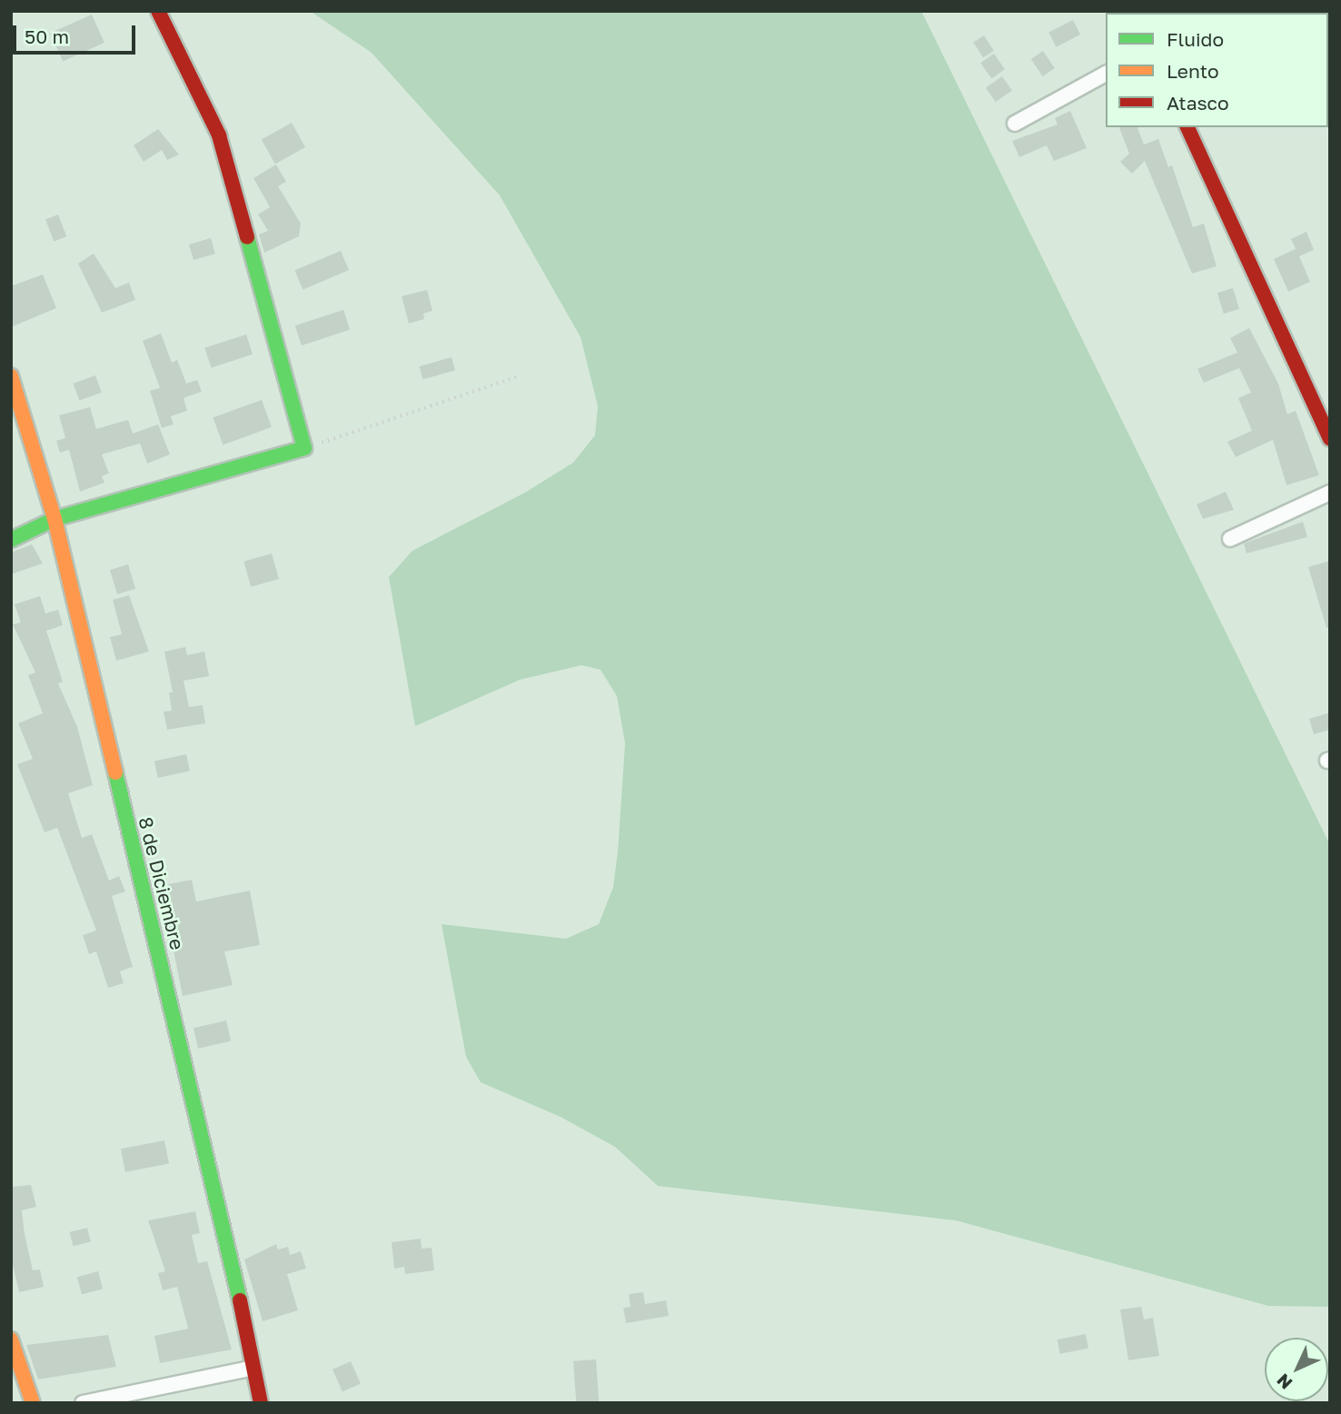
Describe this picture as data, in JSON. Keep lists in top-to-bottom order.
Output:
{
  "streets": {
    "street": ["8 de Diciembre"]
  },
  "legend": ["Fluido", "Lento", "Atasco"],
  "scale_bar": "50 m",
  "north": "bottom left"
}
